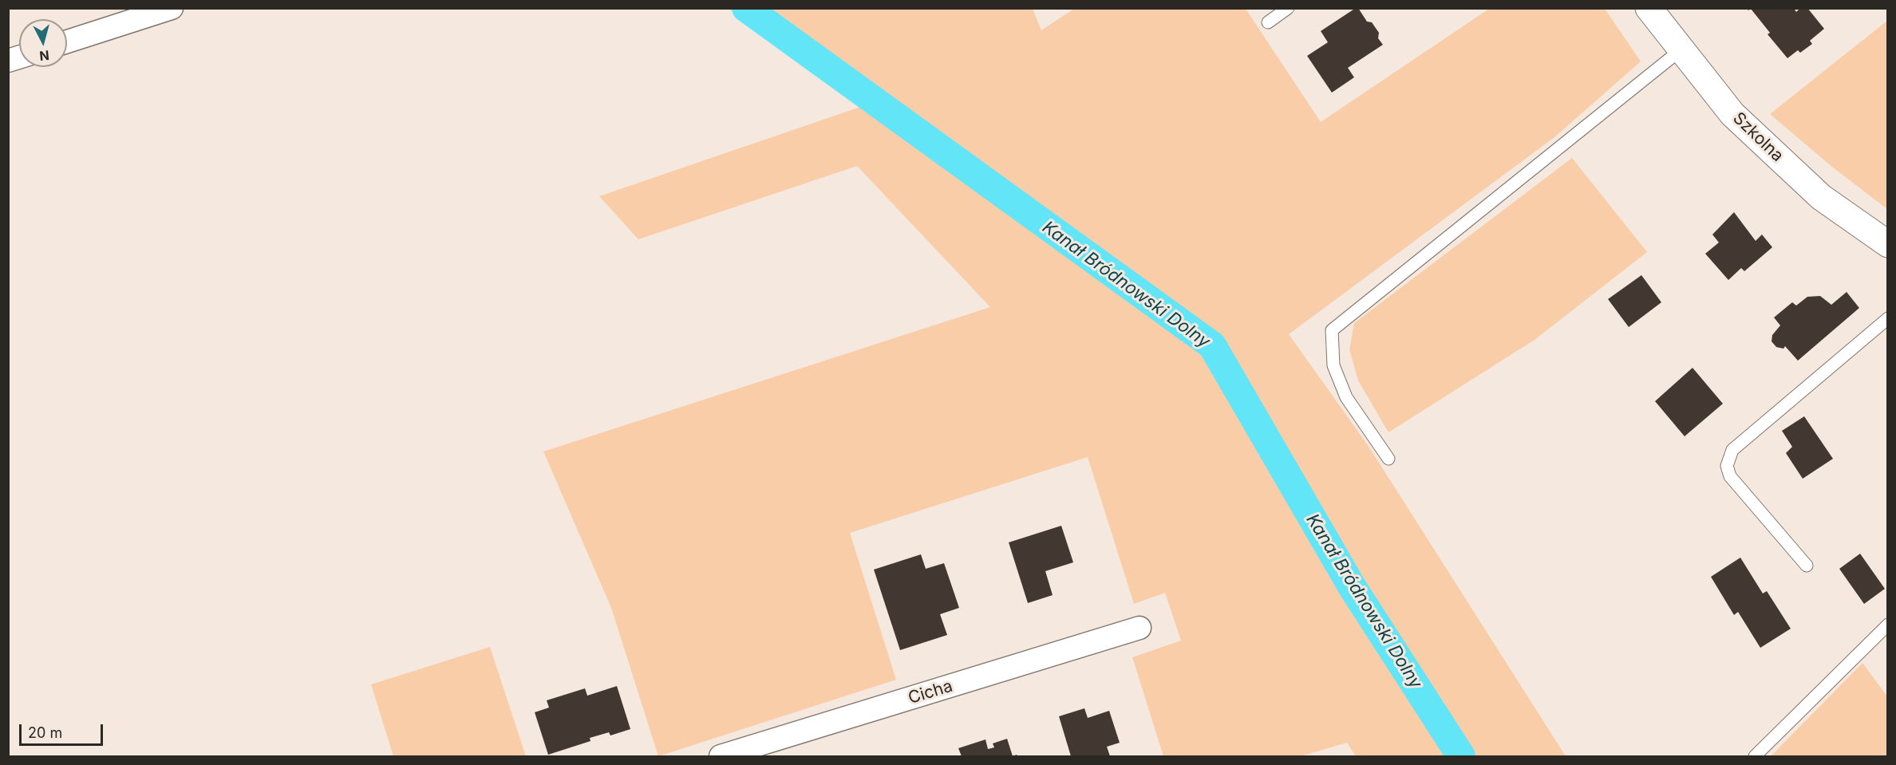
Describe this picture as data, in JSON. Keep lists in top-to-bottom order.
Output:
{
  "streets": {
    "street": ["Szkolna", "Cicha"]
  },
  "water": ["Kanał Bródnowski Dolny"],
  "scale_bar": "20 m",
  "north": "bottom"
}
